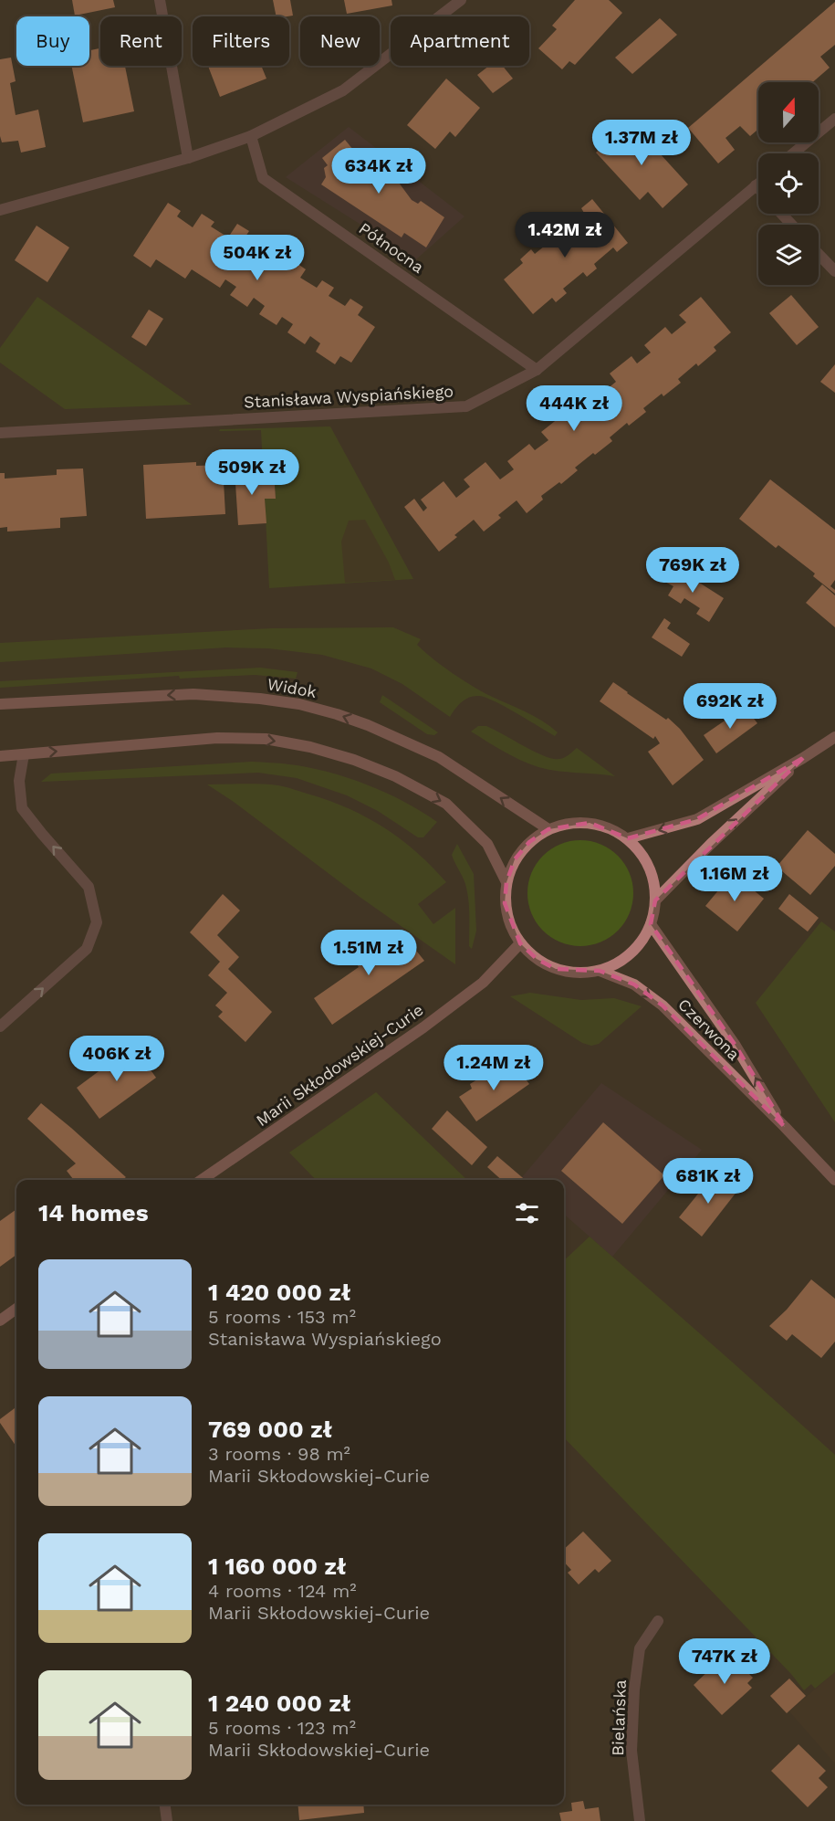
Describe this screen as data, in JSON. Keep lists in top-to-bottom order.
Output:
{
  "streets": {
    "main road": ["Widok", "Czerwona", "Marii Skłodowskiej-Curie"],
    "street": ["Północna", "Stanisława Wyspiańskiego", "Bielańska"]
  },
  "crossings": [
    ["Północna", "Stanisława Wyspiańskiego"],
    ["Widok", "Czerwona"],
    ["Widok", "Marii Skłodowskiej-Curie"],
    ["Czerwona", "Marii Skłodowskiej-Curie"]
  ],
  "north": "top",
  "page": {
    "chip": [
      "Buy",
      "Rent",
      "Filters",
      "New",
      "Apartment"
    ],
    "price": [
      "1.37M zł",
      "634K zł",
      "1.42M zł",
      "504K zł",
      "444K zł",
      "509K zł",
      "769K zł",
      "692K zł",
      "1.16M zł",
      "1.51M zł",
      "406K zł",
      "1.24M zł",
      "681K zł",
      "747K zł"
    ],
    "heading": "14 homes",
    "list": [
      {
        "name": "1 420 000 zł",
        "note": "5 rooms · 153 m² · Stanisława Wyspiańskiego"
      },
      {
        "name": "769 000 zł",
        "note": "3 rooms · 98 m² · Marii Skłodowskiej-Curie"
      },
      {
        "name": "1 160 000 zł",
        "note": "4 rooms · 124 m² · Marii Skłodowskiej-Curie"
      },
      {
        "name": "1 240 000 zł",
        "note": "5 rooms · 123 m² · Marii Skłodowskiej-Curie"
      }
    ]
  }
}
